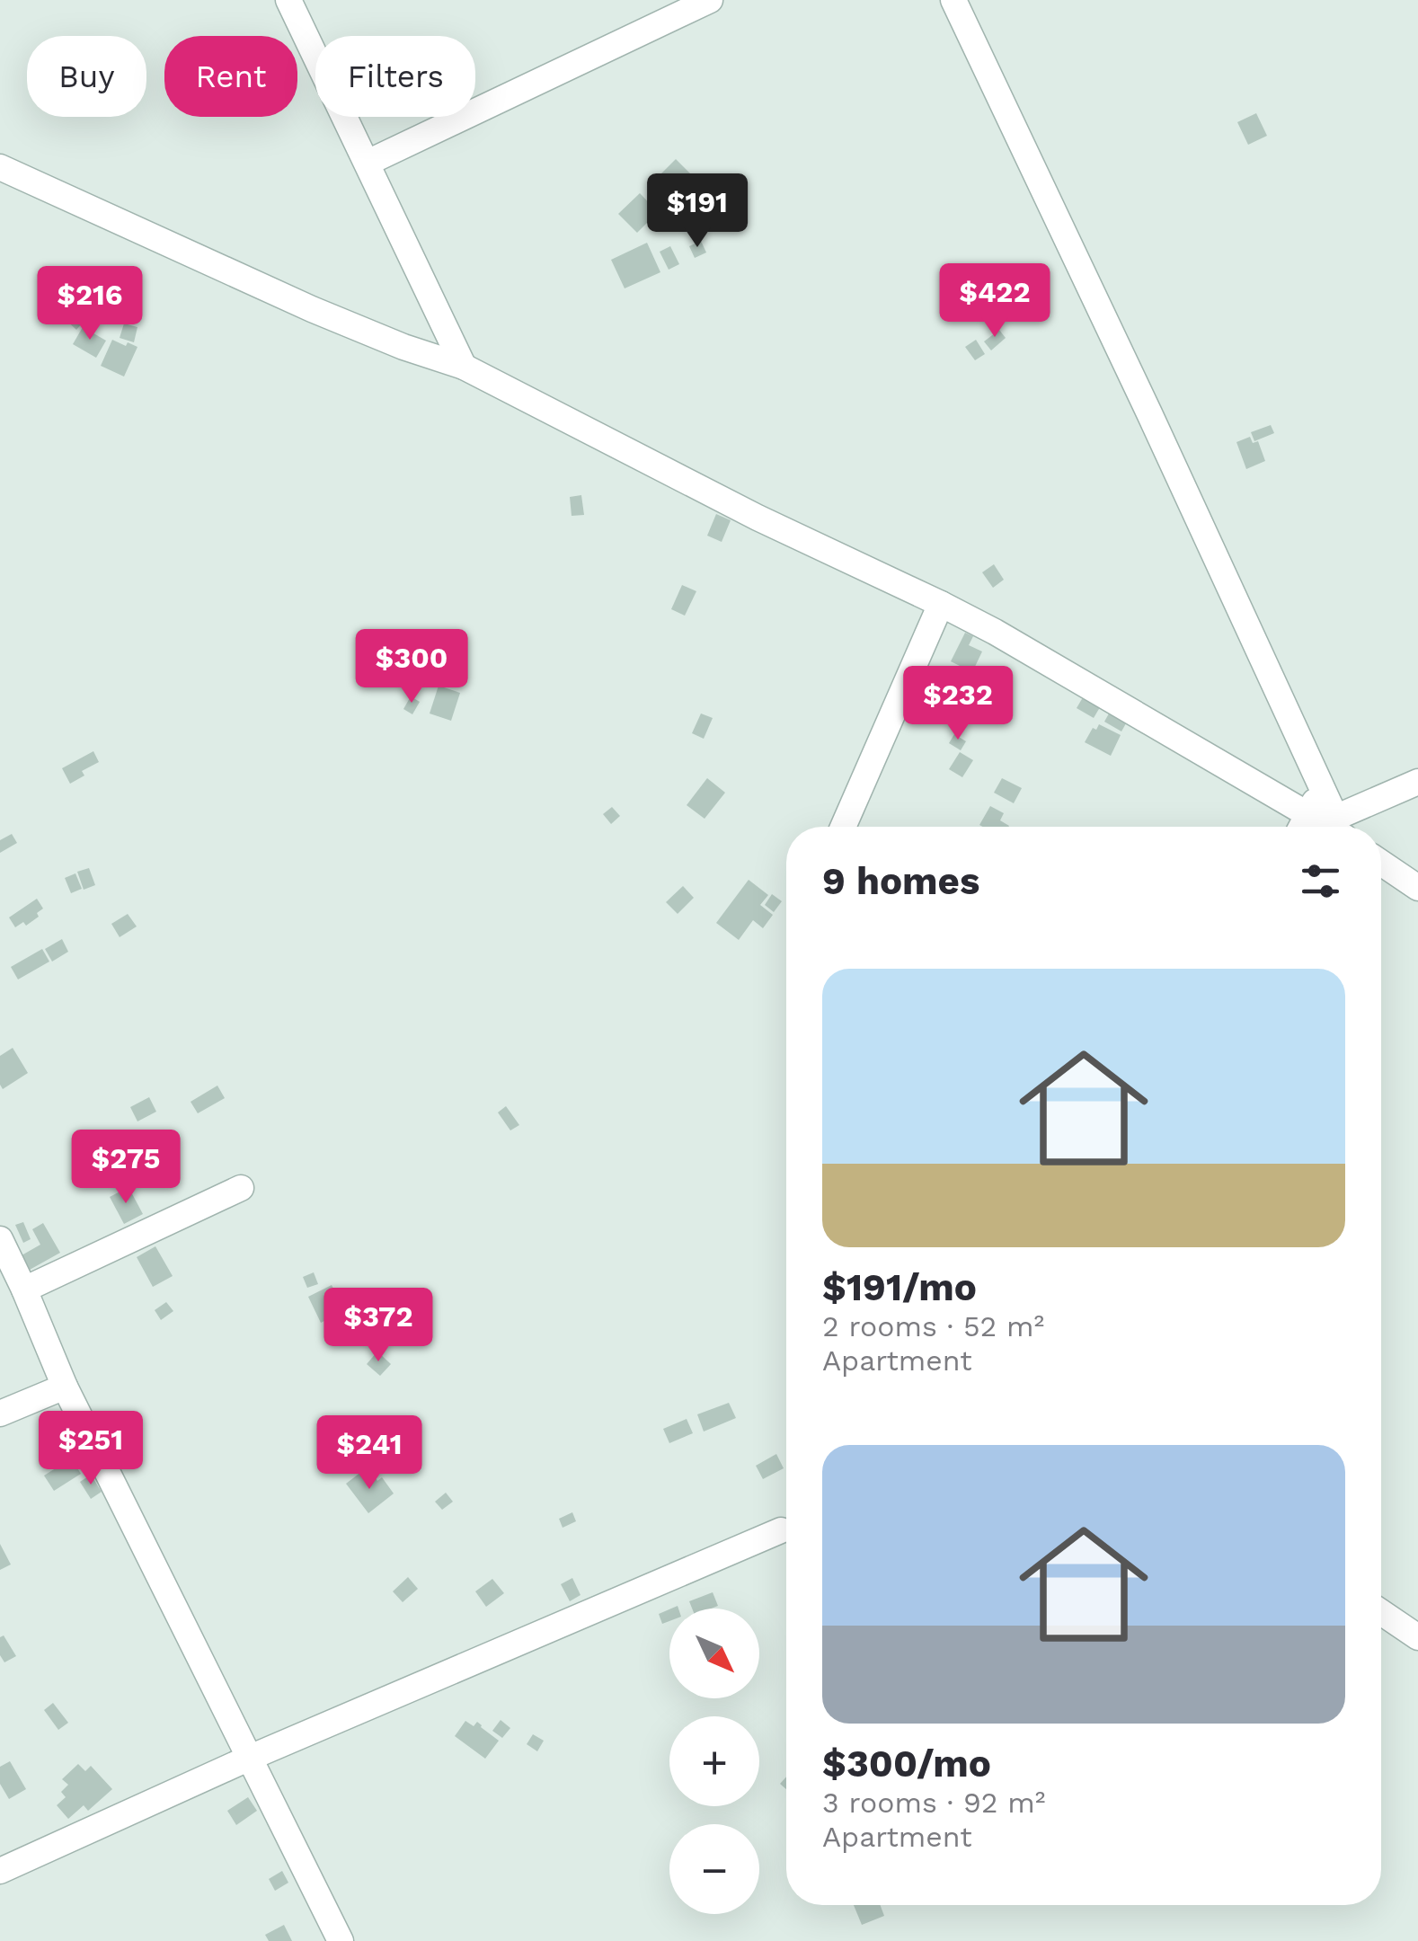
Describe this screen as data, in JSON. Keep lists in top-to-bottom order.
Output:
{
  "north": "bottom right",
  "page": {
    "chip": ["Buy", "Rent", "Filters"],
    "price": [
      "$191",
      "$422",
      "$216",
      "$300",
      "$232",
      "$275",
      "$372",
      "$251",
      "$241"
    ],
    "heading": "9 homes",
    "list": [
      {
        "name": "$191/mo",
        "note": "2 rooms · 52 m² · Apartment"
      },
      {
        "name": "$300/mo",
        "note": "3 rooms · 92 m² · Apartment"
      }
    ],
    "map_buttons": ["+", "−"]
  }
}
